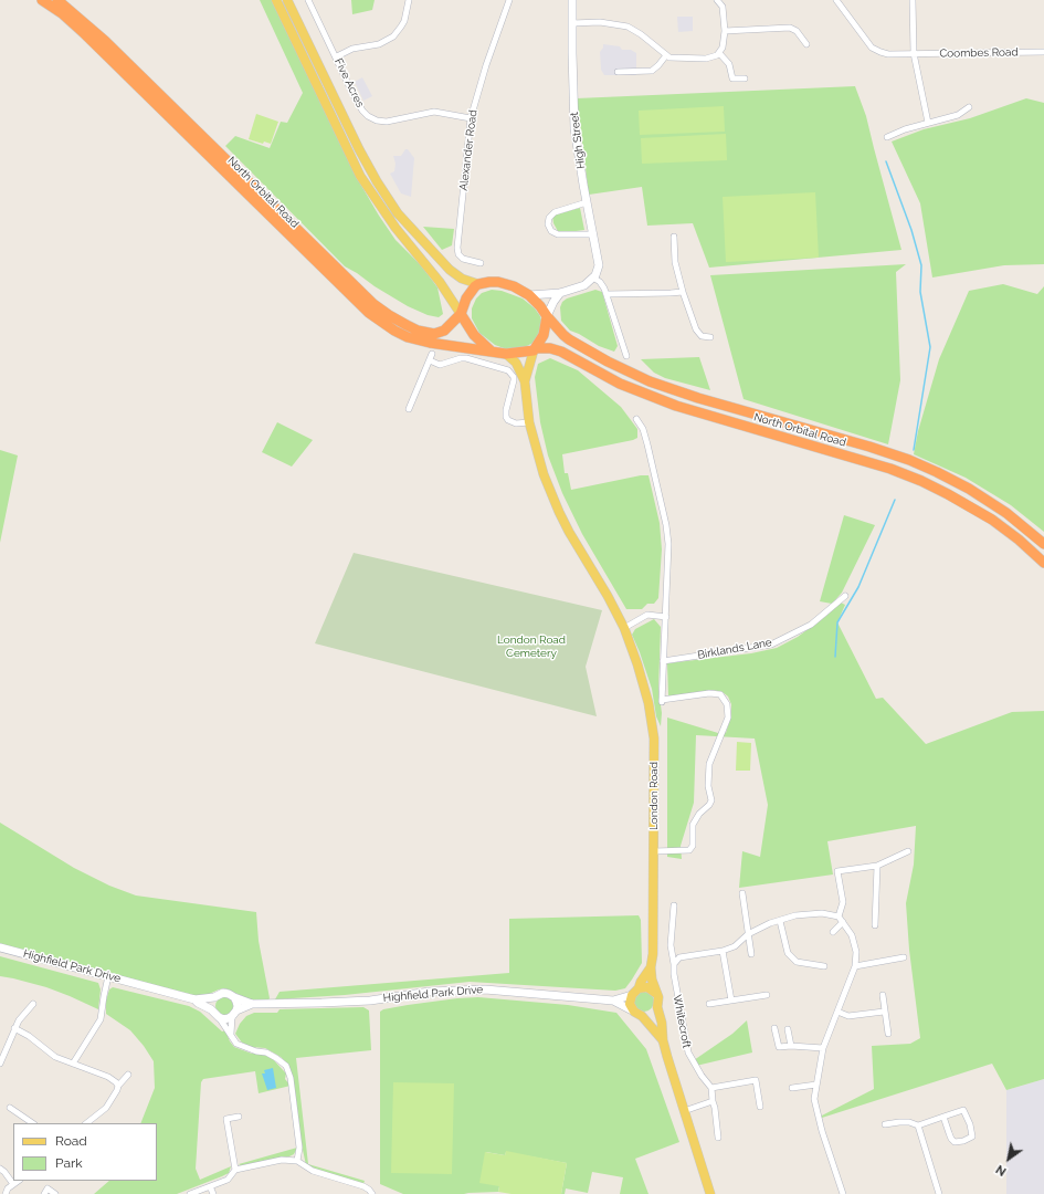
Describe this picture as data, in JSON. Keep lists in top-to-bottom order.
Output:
{
  "streets": {
    "highway": ["North Orbital Road"],
    "main road": ["London Road"],
    "street": [
      "Coombes Road",
      "Five Acres",
      "High Street",
      "Alexander Road",
      "Birklands Lane",
      "Highfield Park Drive",
      "Whitecroft"
    ]
  },
  "crossings": [
    ["Five Acres", "Alexander Road"],
    ["North Orbital Road", "London Road"],
    ["London Road", "Highfield Park Drive"]
  ],
  "parks": ["London Road Cemetery"],
  "legend": ["Road", "Park"],
  "north": "bottom left"
}
